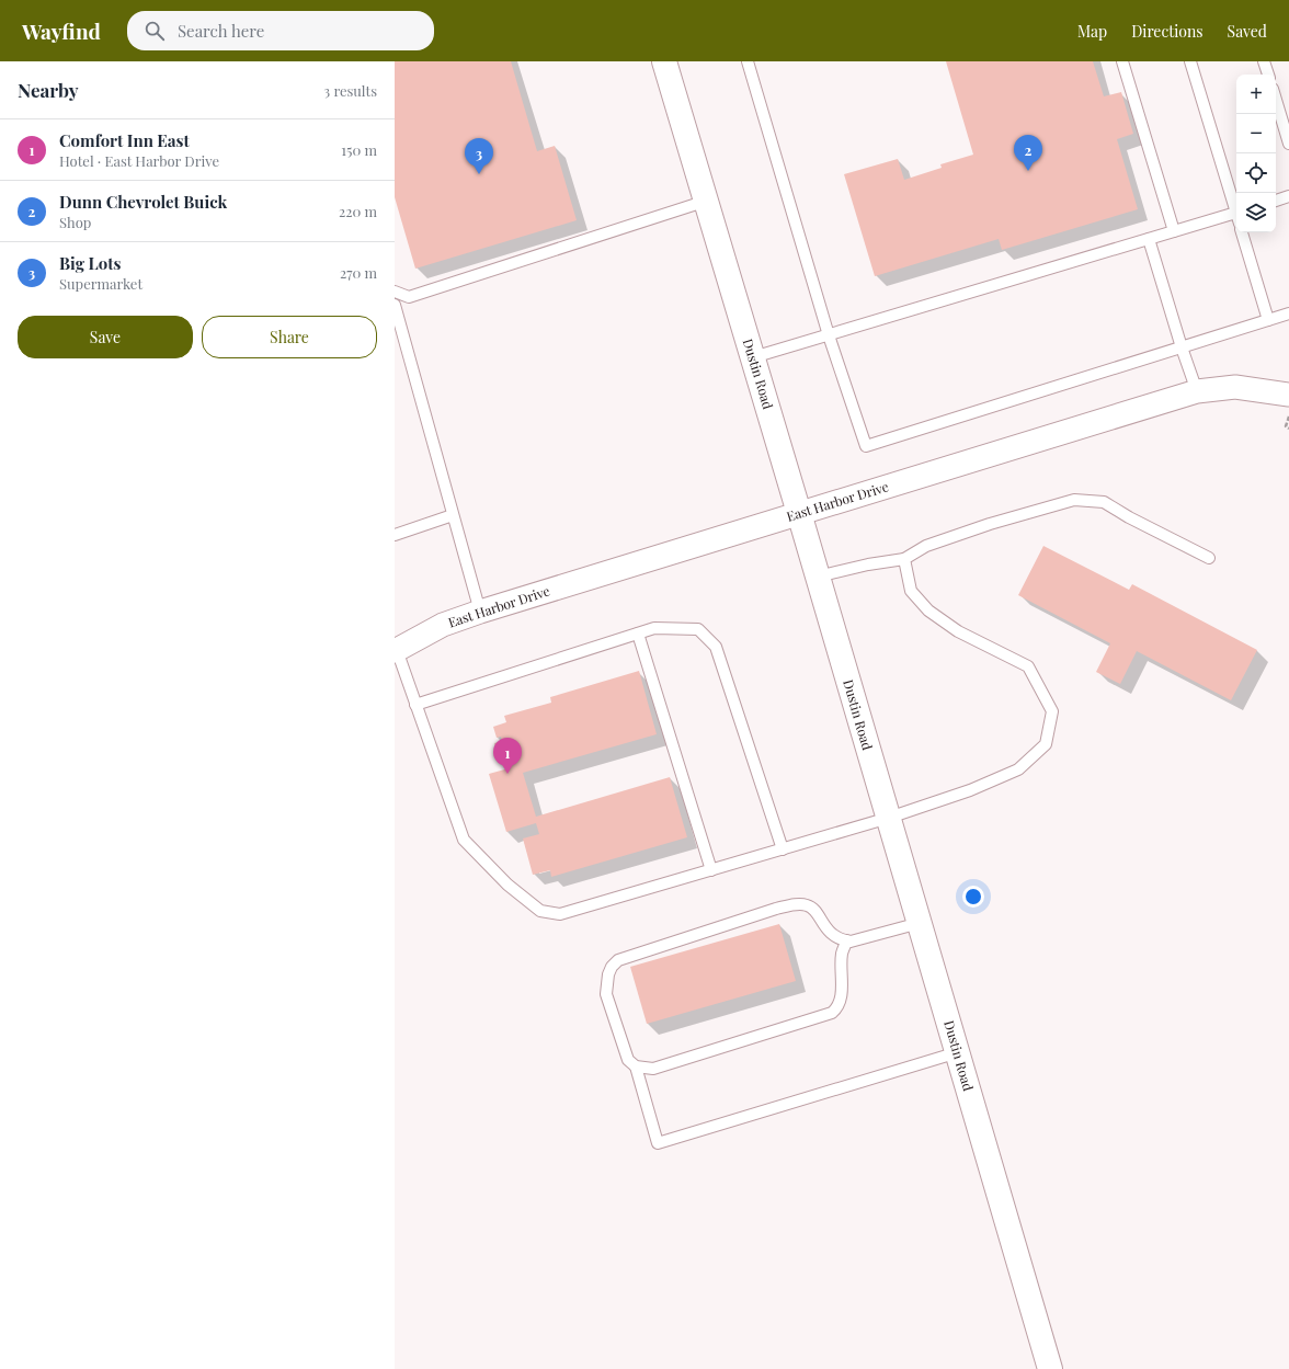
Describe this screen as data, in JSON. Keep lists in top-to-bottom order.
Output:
{
  "streets": {
    "street": ["Dustin Road", "East Harbor Drive"]
  },
  "crossings": [
    ["Dustin Road", "East Harbor Drive"]
  ],
  "page": {
    "header": "Wayfind",
    "search": "Search here",
    "nav": ["Map", "Directions", "Saved"],
    "heading": ["Nearby", "3 results"],
    "map_buttons": ["+", "−"],
    "list": [
      {
        "mark": "1",
        "name": "Comfort Inn East",
        "note": "Hotel · East Harbor Drive",
        "value": "150 m"
      },
      {
        "mark": "2",
        "name": "Dunn Chevrolet Buick",
        "note": "Shop",
        "value": "220 m"
      },
      {
        "mark": "3",
        "name": "Big Lots",
        "note": "Supermarket",
        "value": "270 m"
      }
    ],
    "pins": ["2", "3", "1"],
    "buttons": ["Save", "Share"]
  }
}
